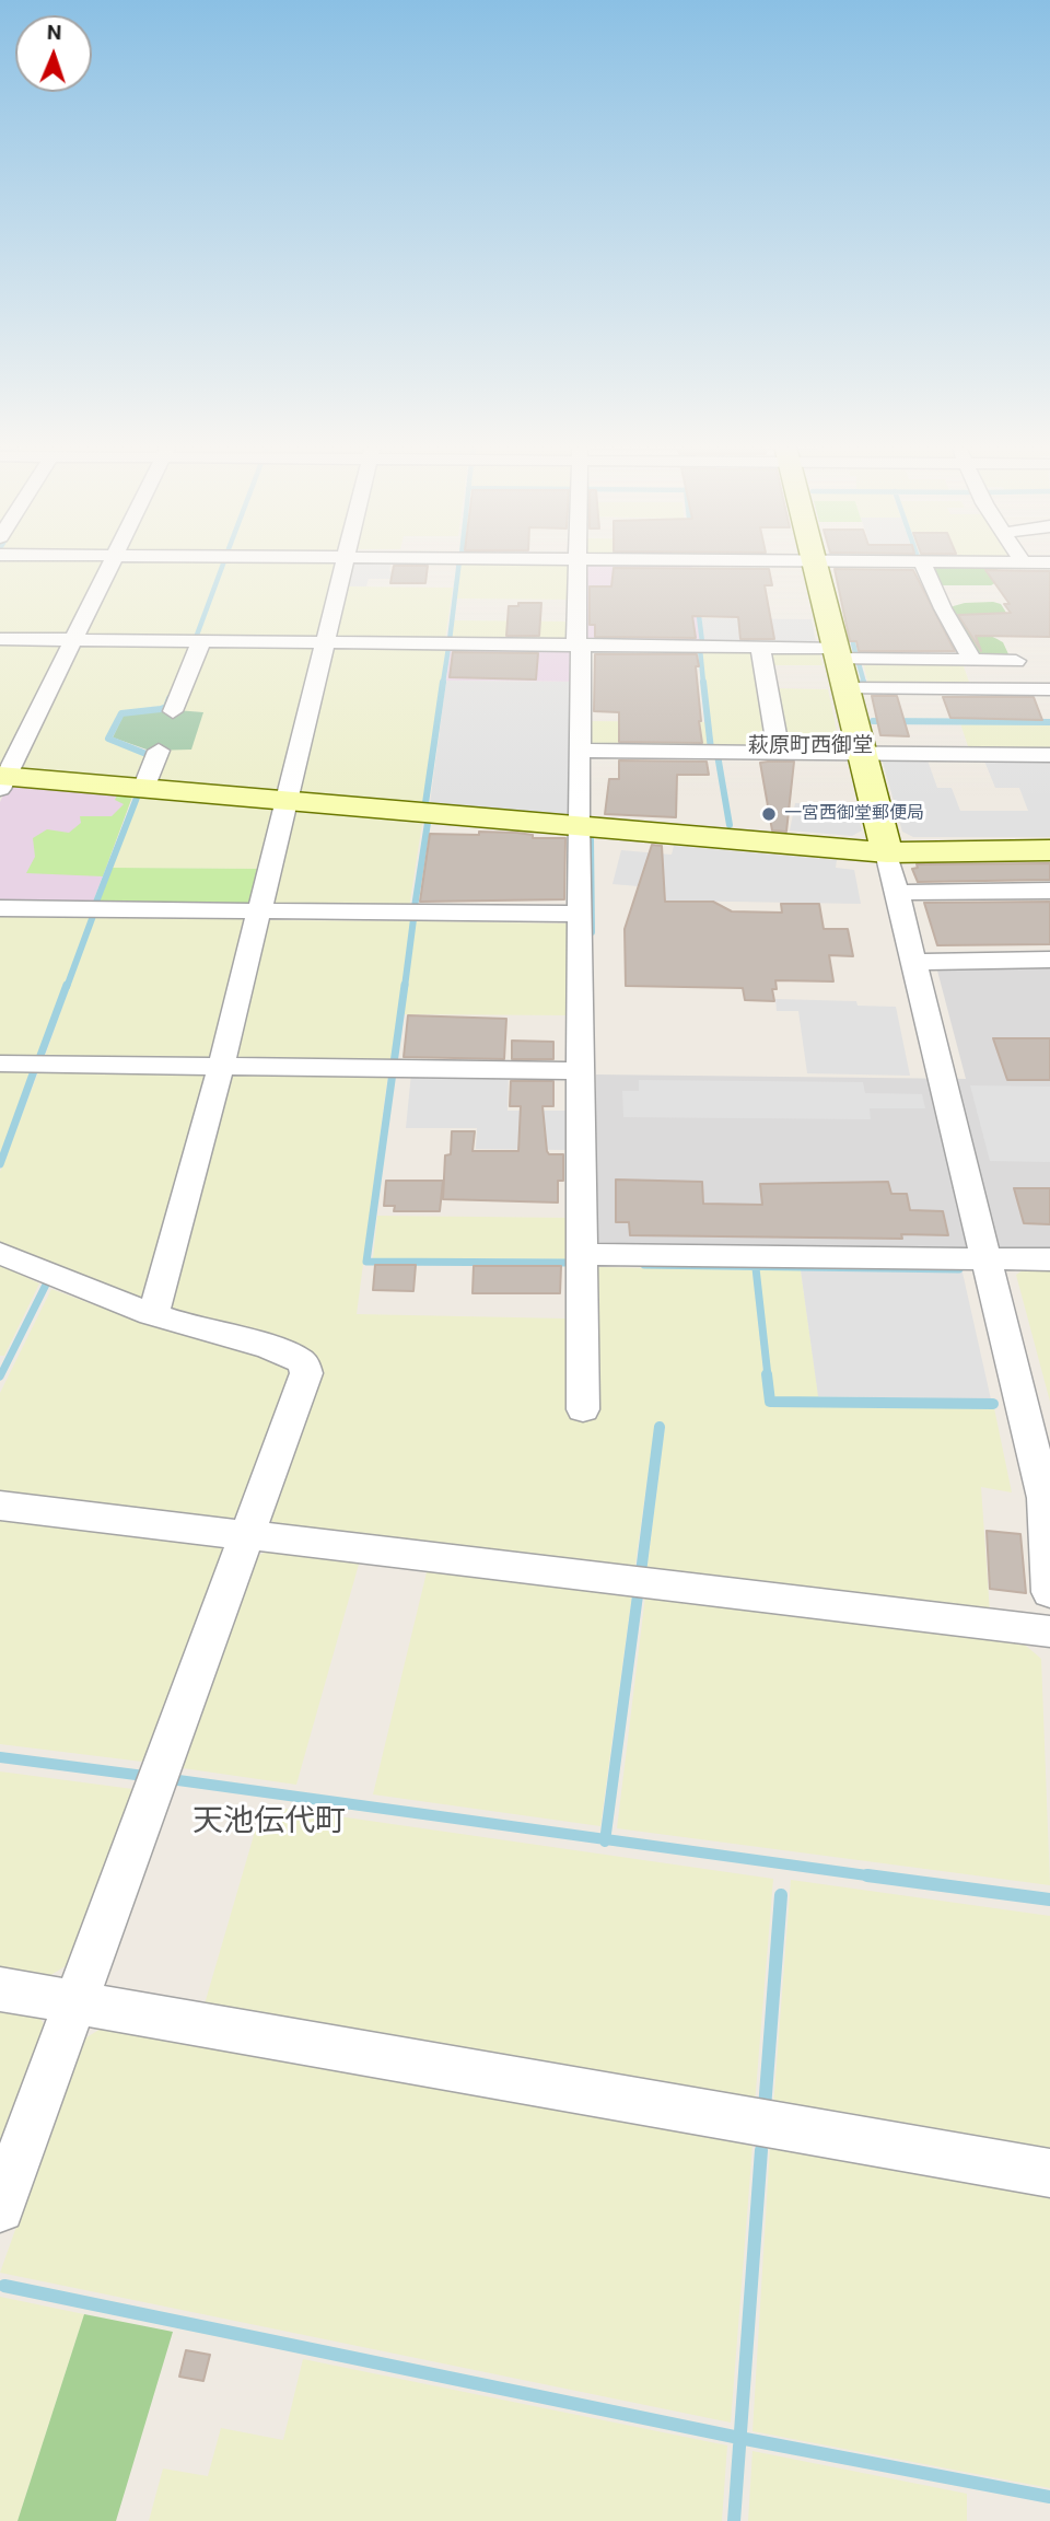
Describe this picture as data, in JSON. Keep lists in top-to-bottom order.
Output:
{
  "districts": ["萩原町西御堂", "天池伝代町"],
  "places": ["一宮西御堂郵便局"],
  "north": "top"
}
